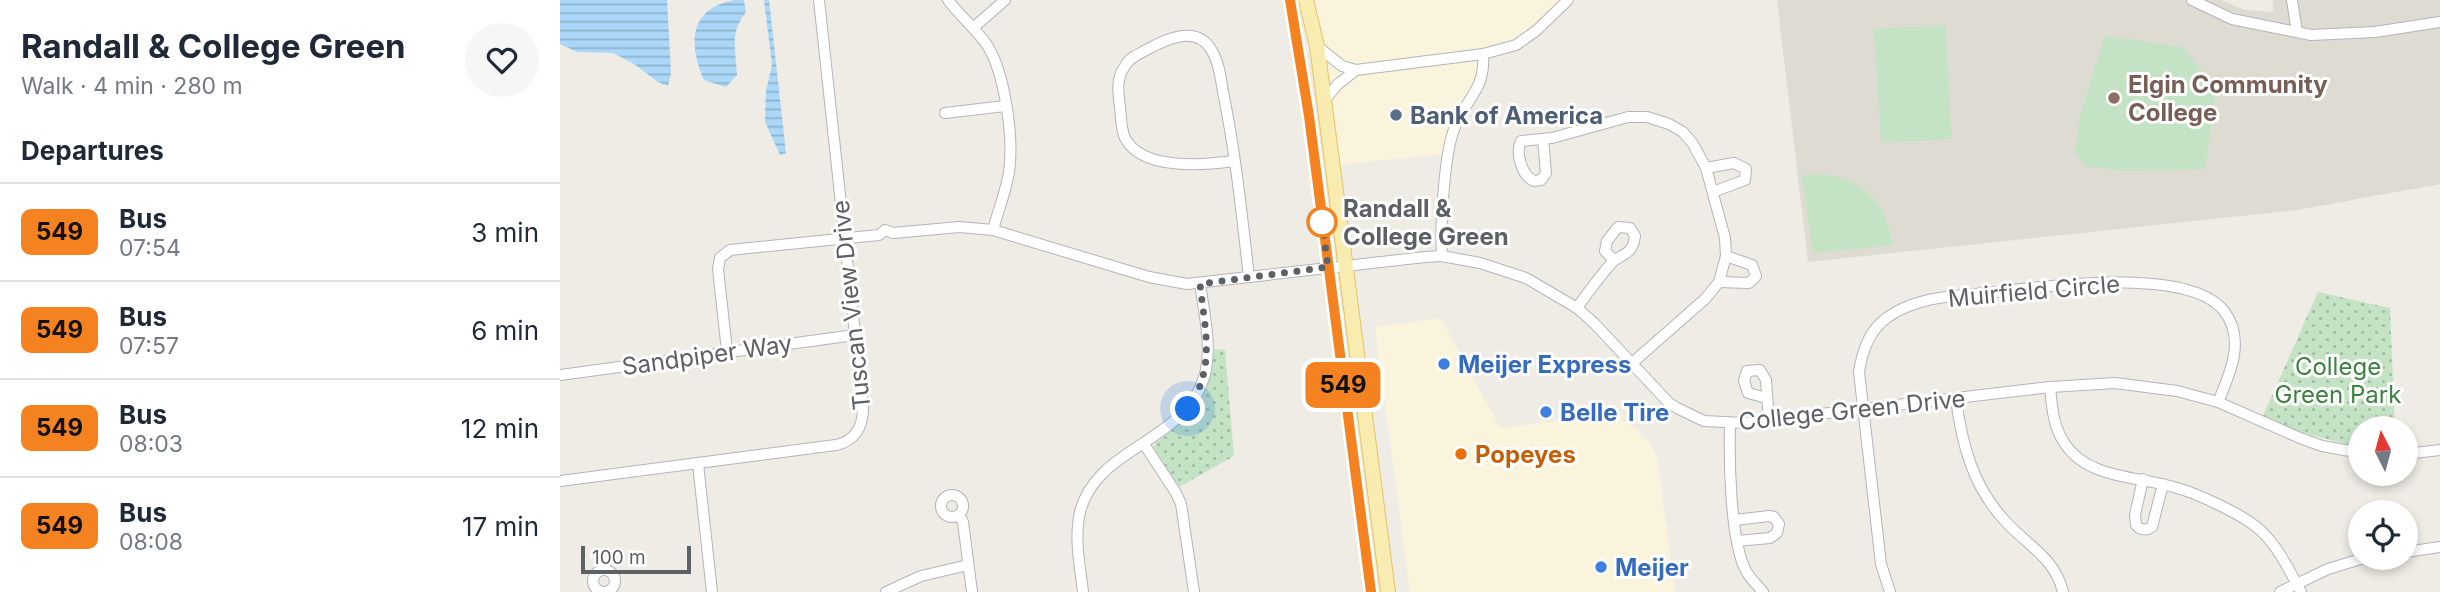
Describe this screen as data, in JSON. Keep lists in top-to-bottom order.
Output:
{
  "streets": {
    "street": [
      "Muirfield Circle",
      "Tuscan View Drive",
      "Sandpiper Way",
      "College Green Drive"
    ]
  },
  "crossings": [
    ["Muirfield Circle", "College Green Drive"],
    ["Tuscan View Drive", "Sandpiper Way"],
    ["Tuscan View Drive", "College Green Drive"],
    ["Sandpiper Way", "College Green Drive"]
  ],
  "parks": ["College Green Park"],
  "places": [
    "Elgin Community College",
    "Bank of America",
    "Randall & College Green",
    "Meijer Express",
    "Belle Tire",
    "Popeyes",
    "Meijer"
  ],
  "lines": ["bus line 549"],
  "scale_bar": "100 m",
  "north": "top",
  "page": {
    "heading": [
      ["Randall & College Green", "Walk · 4 min · 280 m"],
      "Departures"
    ],
    "on_map": "549",
    "list": [
      {
        "mark": "549",
        "name": "Bus",
        "note": "07:54",
        "value": "3 min"
      },
      {
        "mark": "549",
        "name": "Bus",
        "note": "07:57",
        "value": "6 min"
      },
      {
        "mark": "549",
        "name": "Bus",
        "note": "08:03",
        "value": "12 min"
      },
      {
        "mark": "549",
        "name": "Bus",
        "note": "08:08",
        "value": "17 min"
      }
    ],
    "scale": "100 m"
  }
}
